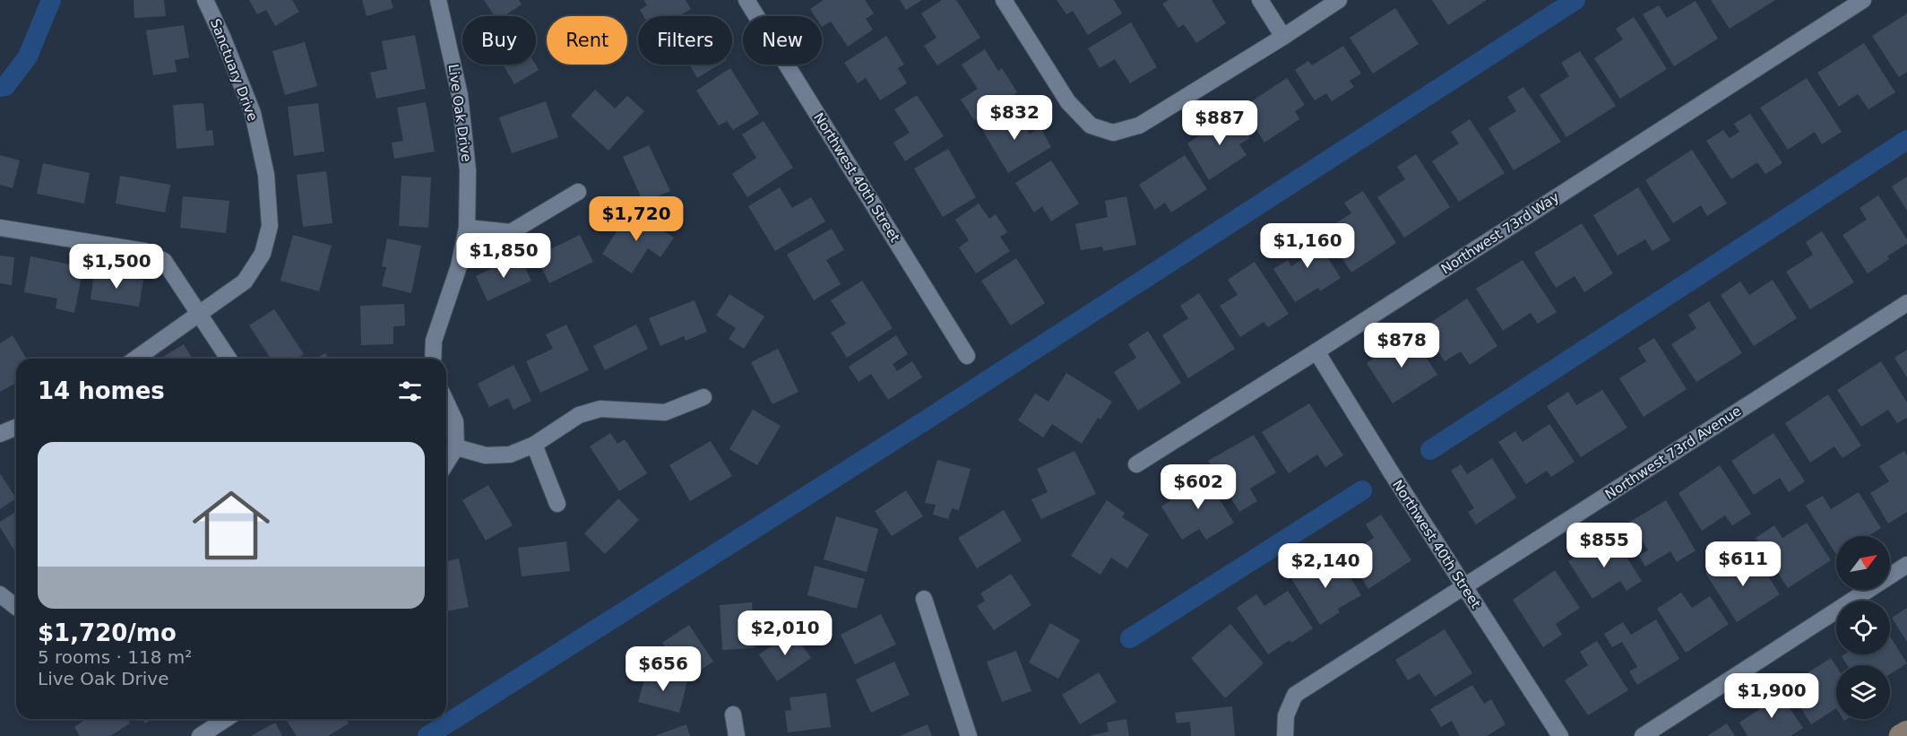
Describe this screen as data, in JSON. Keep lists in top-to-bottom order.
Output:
{
  "streets": {
    "street": [
      "Sanctuary Drive",
      "Live Oak Drive",
      "Northwest 40th Street",
      "Northwest 73rd Way",
      "Northwest 73rd Avenue"
    ]
  },
  "crossings": [
    ["Northwest 40th Street", "Northwest 73rd Way"],
    ["Northwest 40th Street", "Northwest 73rd Avenue"]
  ],
  "north": "top right",
  "page": {
    "chip": [
      "Buy",
      "Rent",
      "Filters",
      "New"
    ],
    "price": [
      "$832",
      "$887",
      "$1,720",
      "$1,160",
      "$1,850",
      "$1,500",
      "$878",
      "$602",
      "$855",
      "$611",
      "$2,140",
      "$2,010",
      "$656",
      "$1,900"
    ],
    "heading": "14 homes",
    "list": [
      {
        "name": "$1,720/mo",
        "note": "5 rooms · 118 m² · Live Oak Drive"
      }
    ]
  }
}
